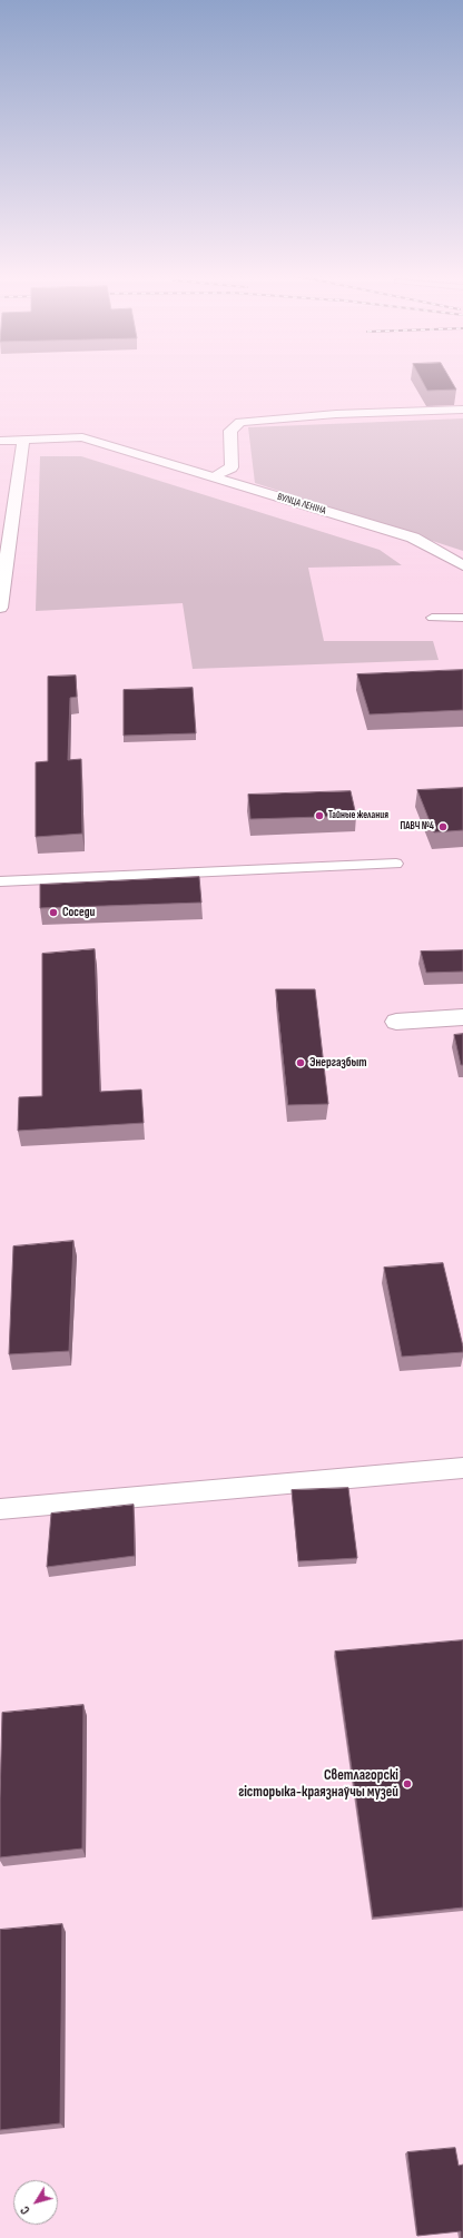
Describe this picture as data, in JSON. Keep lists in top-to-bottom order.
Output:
{
  "streets": {
    "street": ["ВУЛІЦА ЛЕНІНА"]
  },
  "places": [
    "Тайные желания",
    "ПАВЧ №4",
    "Соседи",
    "Энергазбыт",
    "Светлагорскі гісторыка-краязнаўчы музей"
  ],
  "north": "bottom left"
}
